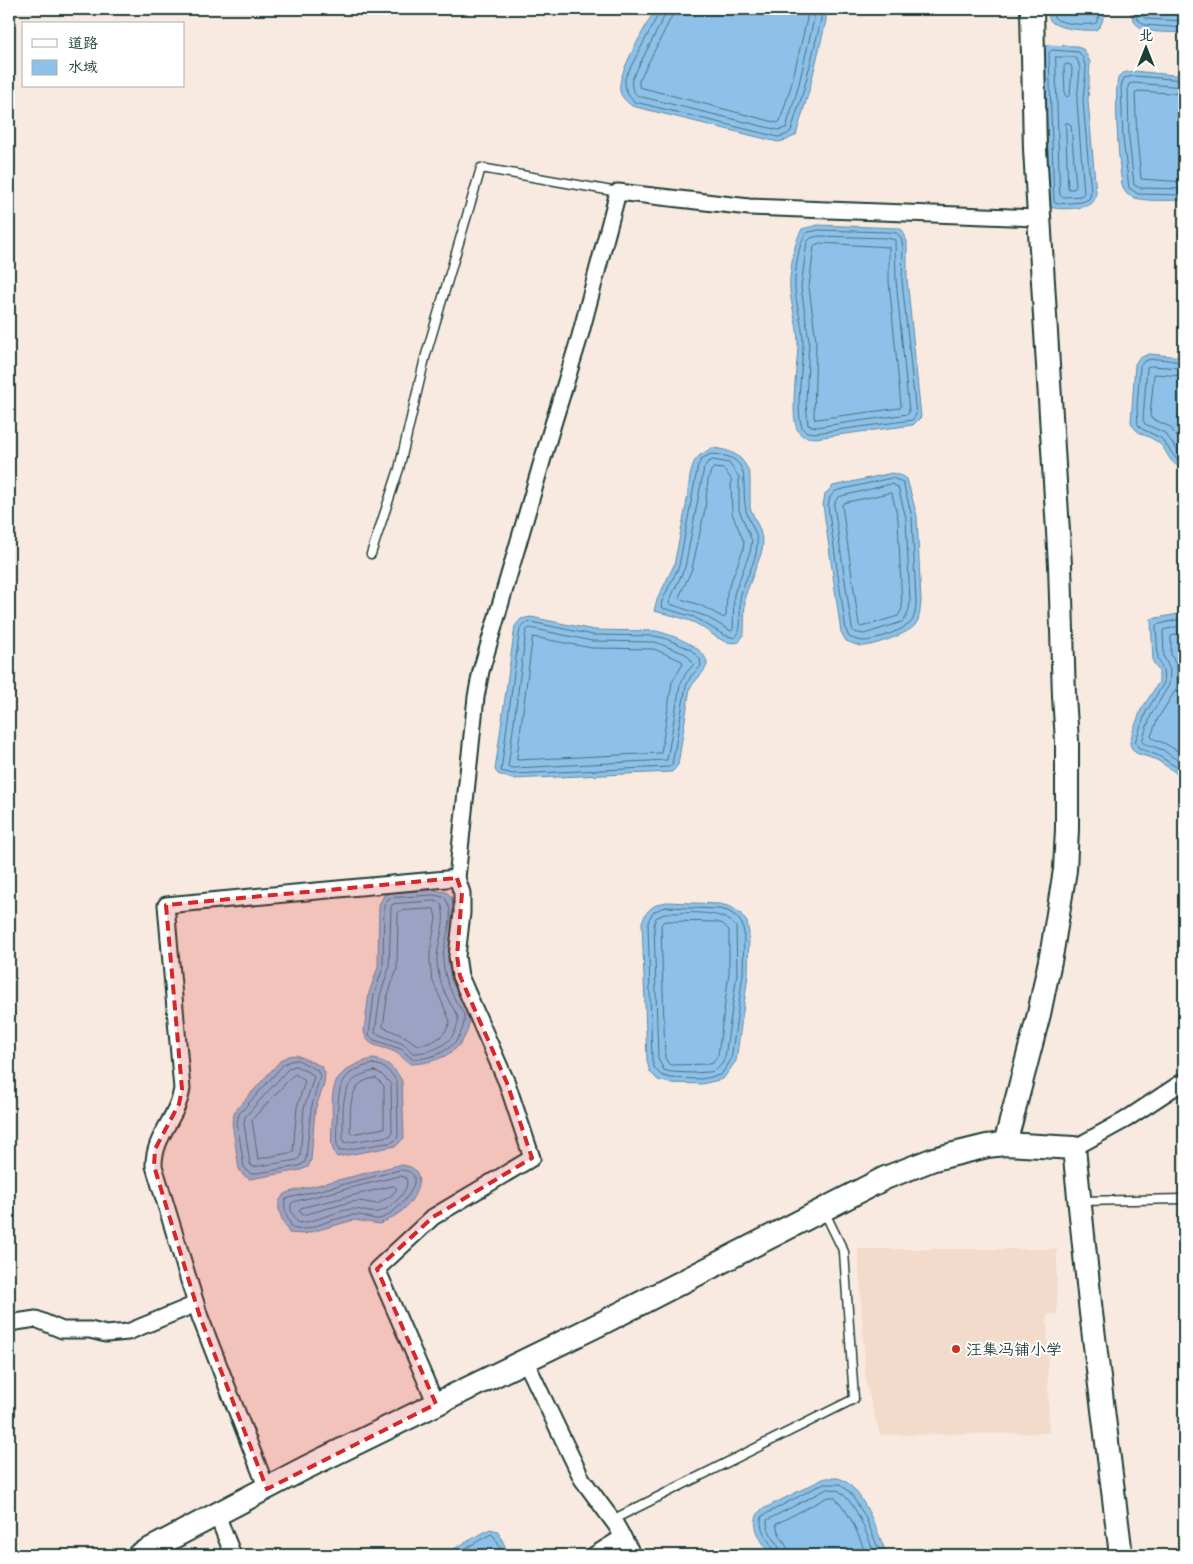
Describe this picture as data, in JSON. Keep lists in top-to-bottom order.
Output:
{
  "places": ["汪集冯铺小学"],
  "legend": ["道路", "水域"],
  "north": "top"
}
